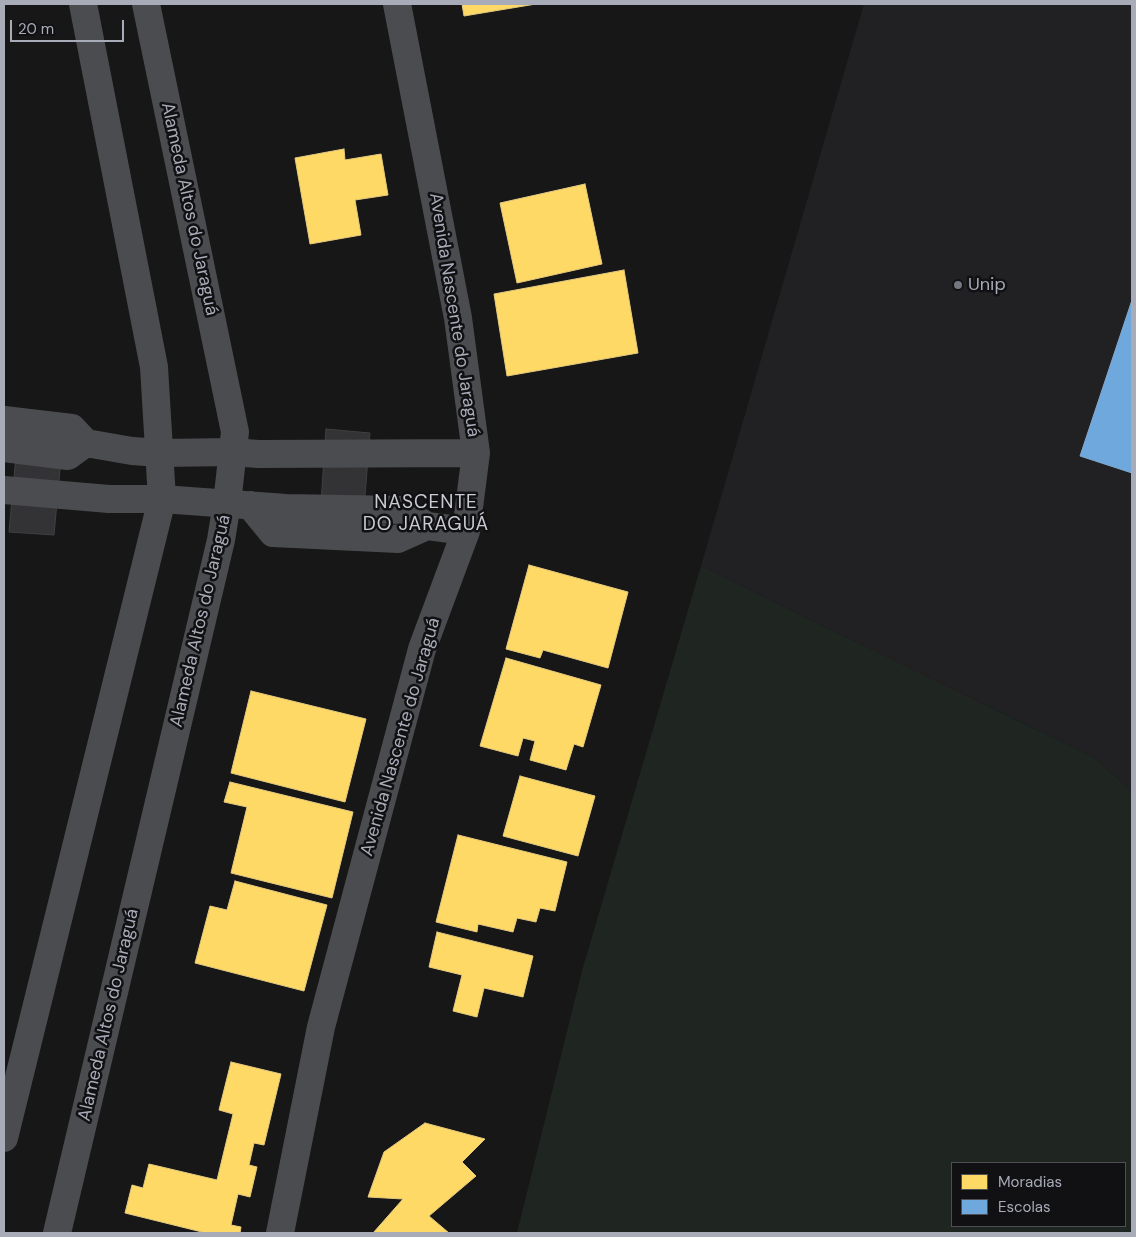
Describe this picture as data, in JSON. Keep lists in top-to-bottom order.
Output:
{
  "streets": {
    "street": ["Alameda Altos do Jaraguá", "Avenida Nascente do Jaraguá"]
  },
  "districts": ["NASCENTE DO JARAGUÁ"],
  "places": ["Unip"],
  "legend": ["Moradias", "Escolas"],
  "scale_bar": "20 m"
}
